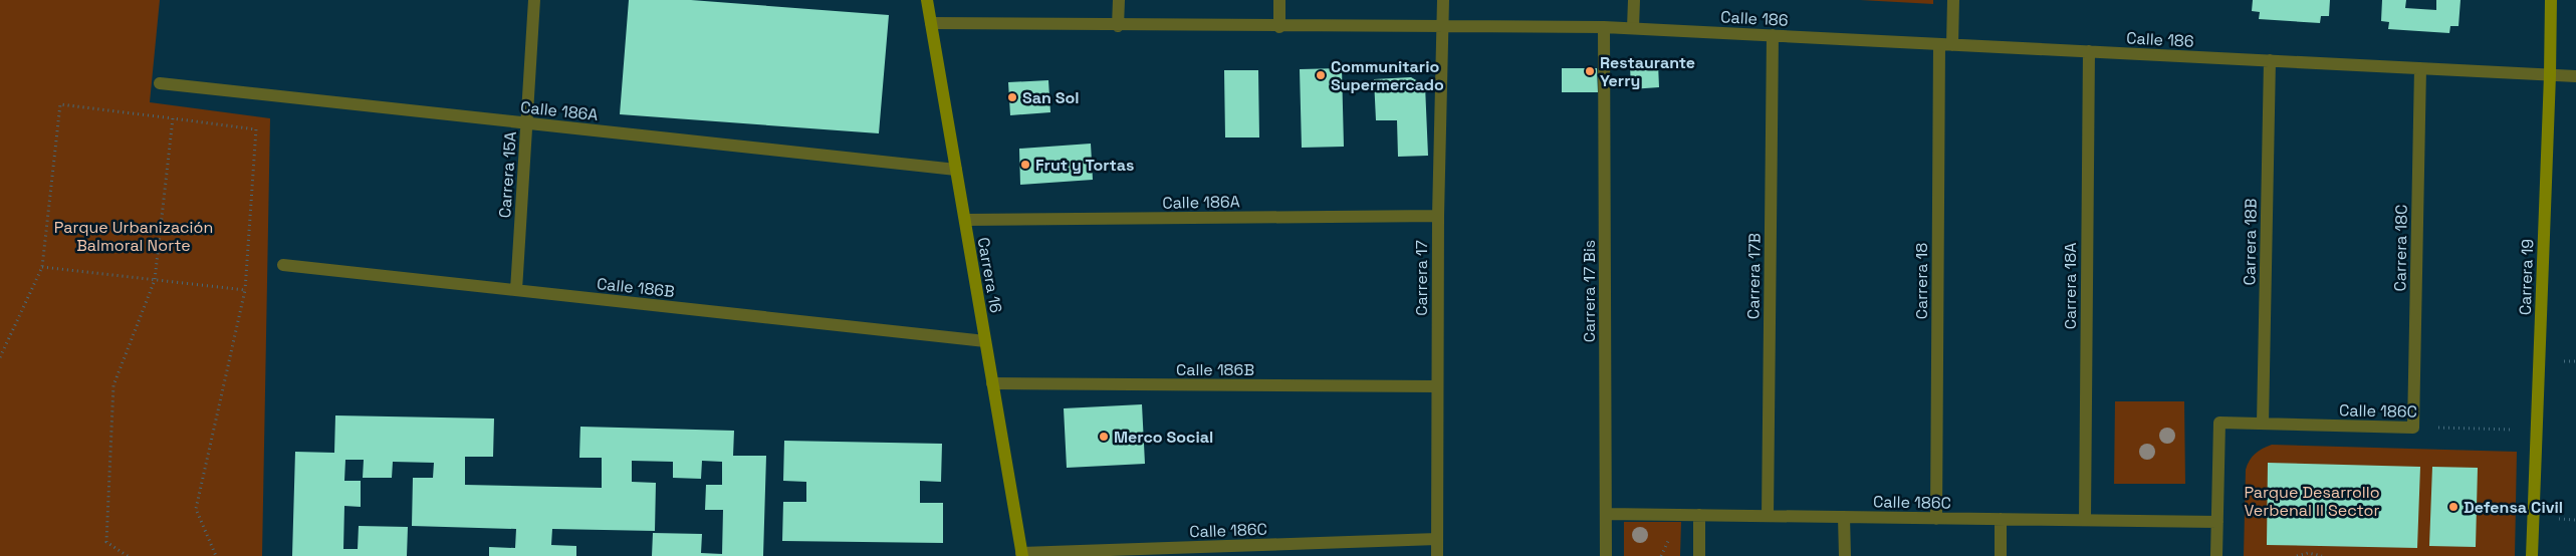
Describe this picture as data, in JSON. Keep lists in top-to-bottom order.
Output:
{
  "streets": {
    "street": [
      "Calle 186",
      "Calle 186A",
      "Carrera 15A",
      "Carrera 18B",
      "Carrera 18C",
      "Carrera 16",
      "Carrera 17B",
      "Carrera 19",
      "Carrera 17",
      "Carrera 18",
      "Carrera 18A",
      "Calle 186B",
      "Carrera 17 Bis",
      "Calle 186C"
    ]
  },
  "crossings": [
    ["Calle 186", "Carrera 18B"],
    ["Calle 186", "Carrera 18C"],
    ["Calle 186", "Carrera 16"],
    ["Calle 186", "Carrera 17B"],
    ["Calle 186", "Carrera 19"],
    ["Calle 186", "Carrera 17"],
    ["Calle 186", "Carrera 18"],
    ["Calle 186", "Carrera 18A"],
    ["Calle 186", "Carrera 17 Bis"],
    ["Calle 186A", "Carrera 15A"],
    ["Calle 186A", "Carrera 16"],
    ["Calle 186A", "Carrera 17"],
    ["Carrera 15A", "Calle 186B"],
    ["Carrera 18B", "Calle 186C"],
    ["Carrera 18C", "Calle 186C"],
    ["Carrera 16", "Calle 186B"],
    ["Carrera 16", "Calle 186C"],
    ["Carrera 17B", "Calle 186C"],
    ["Carrera 19", "Calle 186C"],
    ["Carrera 17", "Calle 186B"],
    ["Carrera 17", "Calle 186C"],
    ["Carrera 18", "Calle 186C"],
    ["Carrera 18A", "Calle 186C"],
    ["Carrera 17 Bis", "Calle 186C"]
  ],
  "parks": ["Parque Urbanización Balmoral Norte", "Parque Desarrollo Verbenal II Sector"],
  "places": [
    "Restaurante Yerry",
    "Communitario Supermercado",
    "San Sol",
    "Frut y Tortas",
    "Merco Social",
    "Defensa Civil"
  ]
}
